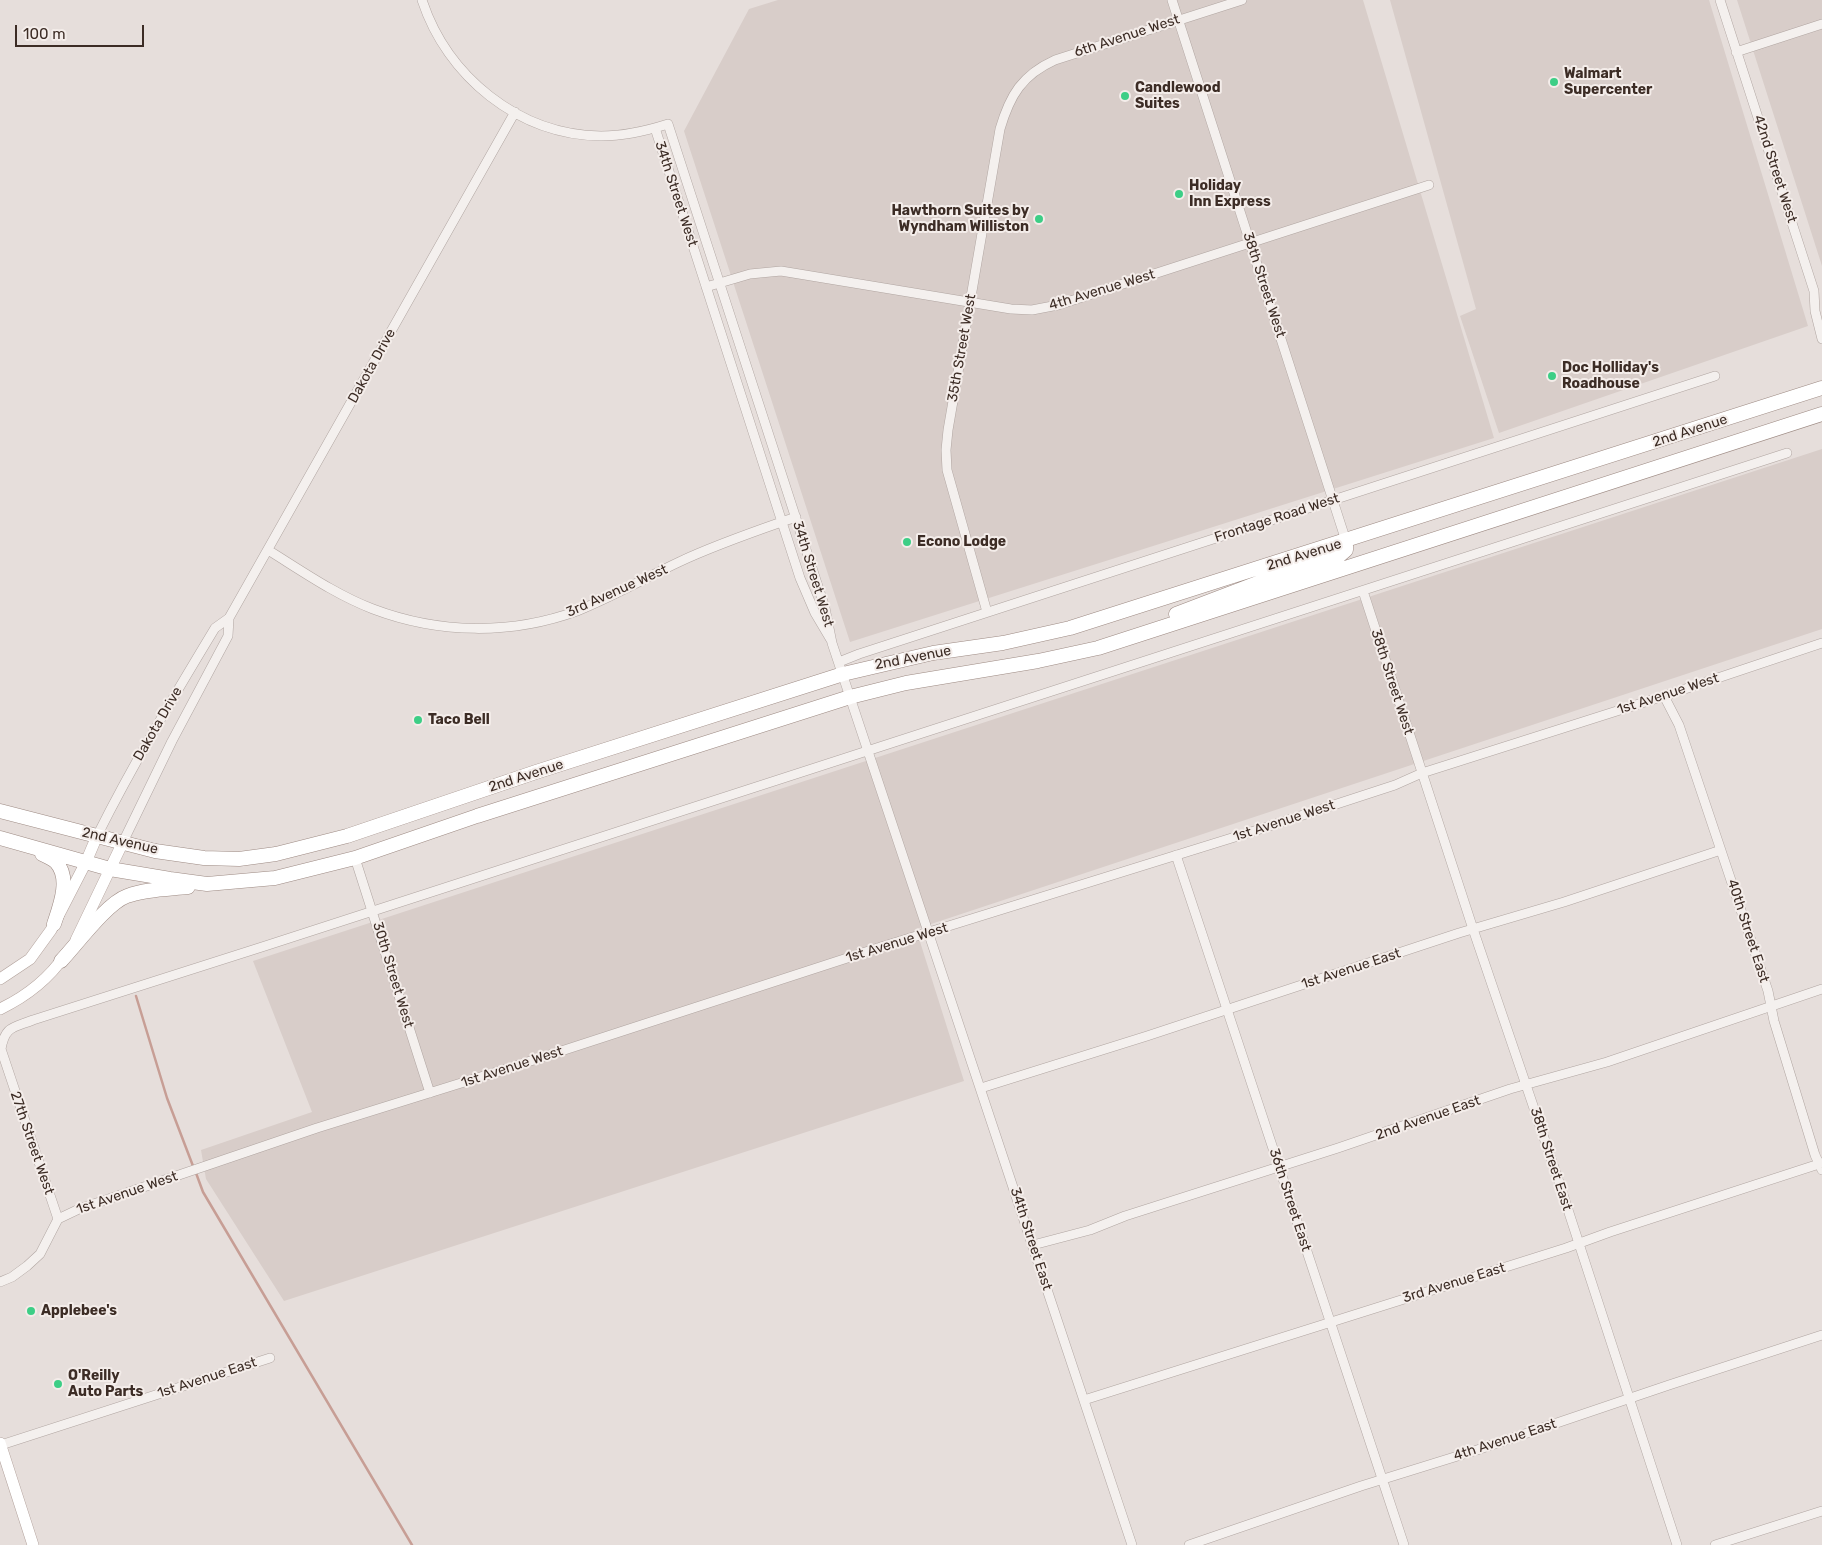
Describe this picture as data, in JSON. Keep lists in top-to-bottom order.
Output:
{
  "streets": {
    "highway": ["2nd Avenue"],
    "street": [
      "6th Avenue West",
      "42nd Street West",
      "34th Street West",
      "38th Street West",
      "4th Avenue West",
      "35th Street West",
      "Dakota Drive",
      "Frontage Road West",
      "3rd Avenue West",
      "1st Avenue West",
      "40th Street East",
      "1st Avenue East",
      "30th Street West",
      "2nd Avenue East",
      "27th Street West",
      "38th Street East",
      "36th Street East",
      "34th Street East",
      "3rd Avenue East",
      "4th Avenue East"
    ]
  },
  "crossings": [
    ["6th Avenue West", "38th Street West"],
    ["6th Avenue West", "35th Street West"],
    ["34th Street West", "4th Avenue West"],
    ["34th Street West", "2nd Avenue"],
    ["34th Street West", "Frontage Road West"],
    ["34th Street West", "3rd Avenue West"],
    ["34th Street West", "1st Avenue West"],
    ["34th Street West", "27th Street West"],
    ["34th Street West", "34th Street East"],
    ["38th Street West", "4th Avenue West"],
    ["38th Street West", "2nd Avenue"],
    ["38th Street West", "Frontage Road West"],
    ["38th Street West", "1st Avenue West"],
    ["38th Street West", "27th Street West"],
    ["38th Street West", "38th Street East"],
    ["4th Avenue West", "35th Street West"],
    ["35th Street West", "Frontage Road West"],
    ["Dakota Drive", "2nd Avenue"],
    ["Dakota Drive", "3rd Avenue West"],
    ["2nd Avenue", "Frontage Road West"],
    ["2nd Avenue", "30th Street West"],
    ["1st Avenue West", "40th Street East"],
    ["1st Avenue West", "30th Street West"],
    ["1st Avenue West", "27th Street West"],
    ["1st Avenue West", "38th Street East"],
    ["1st Avenue West", "36th Street East"],
    ["1st Avenue West", "34th Street East"],
    ["40th Street East", "1st Avenue East"],
    ["40th Street East", "2nd Avenue East"],
    ["40th Street East", "3rd Avenue East"],
    ["1st Avenue East", "38th Street East"],
    ["1st Avenue East", "36th Street East"],
    ["1st Avenue East", "34th Street East"],
    ["30th Street West", "27th Street West"],
    ["2nd Avenue East", "38th Street East"],
    ["2nd Avenue East", "36th Street East"],
    ["2nd Avenue East", "34th Street East"],
    ["38th Street East", "3rd Avenue East"],
    ["38th Street East", "4th Avenue East"],
    ["36th Street East", "3rd Avenue East"],
    ["36th Street East", "4th Avenue East"],
    ["34th Street East", "3rd Avenue East"]
  ],
  "places": [
    "Walmart Supercenter",
    "Candlewood Suites",
    "Holiday Inn Express",
    "Hawthorn Suites by Wyndham Williston",
    "Doc Holliday's Roadhouse",
    "Econo Lodge",
    "Taco Bell",
    "Applebee's",
    "O'Reilly Auto Parts"
  ],
  "scale_bar": "100 m"
}
